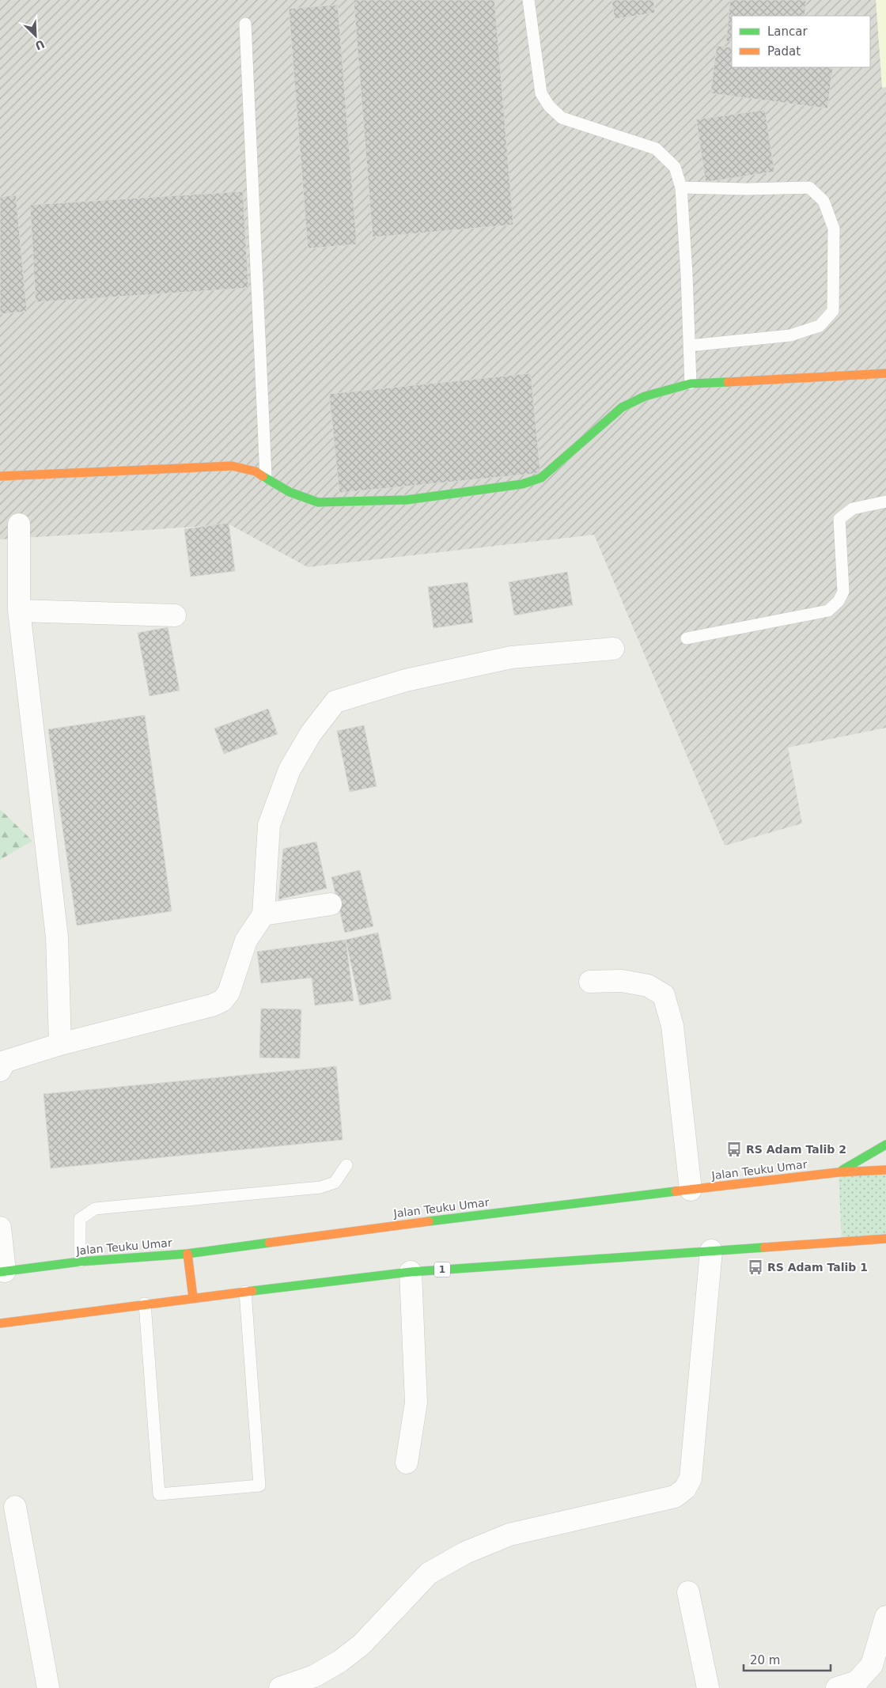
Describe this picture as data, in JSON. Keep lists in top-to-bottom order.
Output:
{
  "streets": {
    "main road": ["Jalan Teuku Umar", "1"]
  },
  "places": {
    "bus stop": ["RS Adam Talib 2", "RS Adam Talib 1"]
  },
  "legend": ["Lancar", "Padat"],
  "scale_bar": "20 m",
  "north": "bottom right"
}
